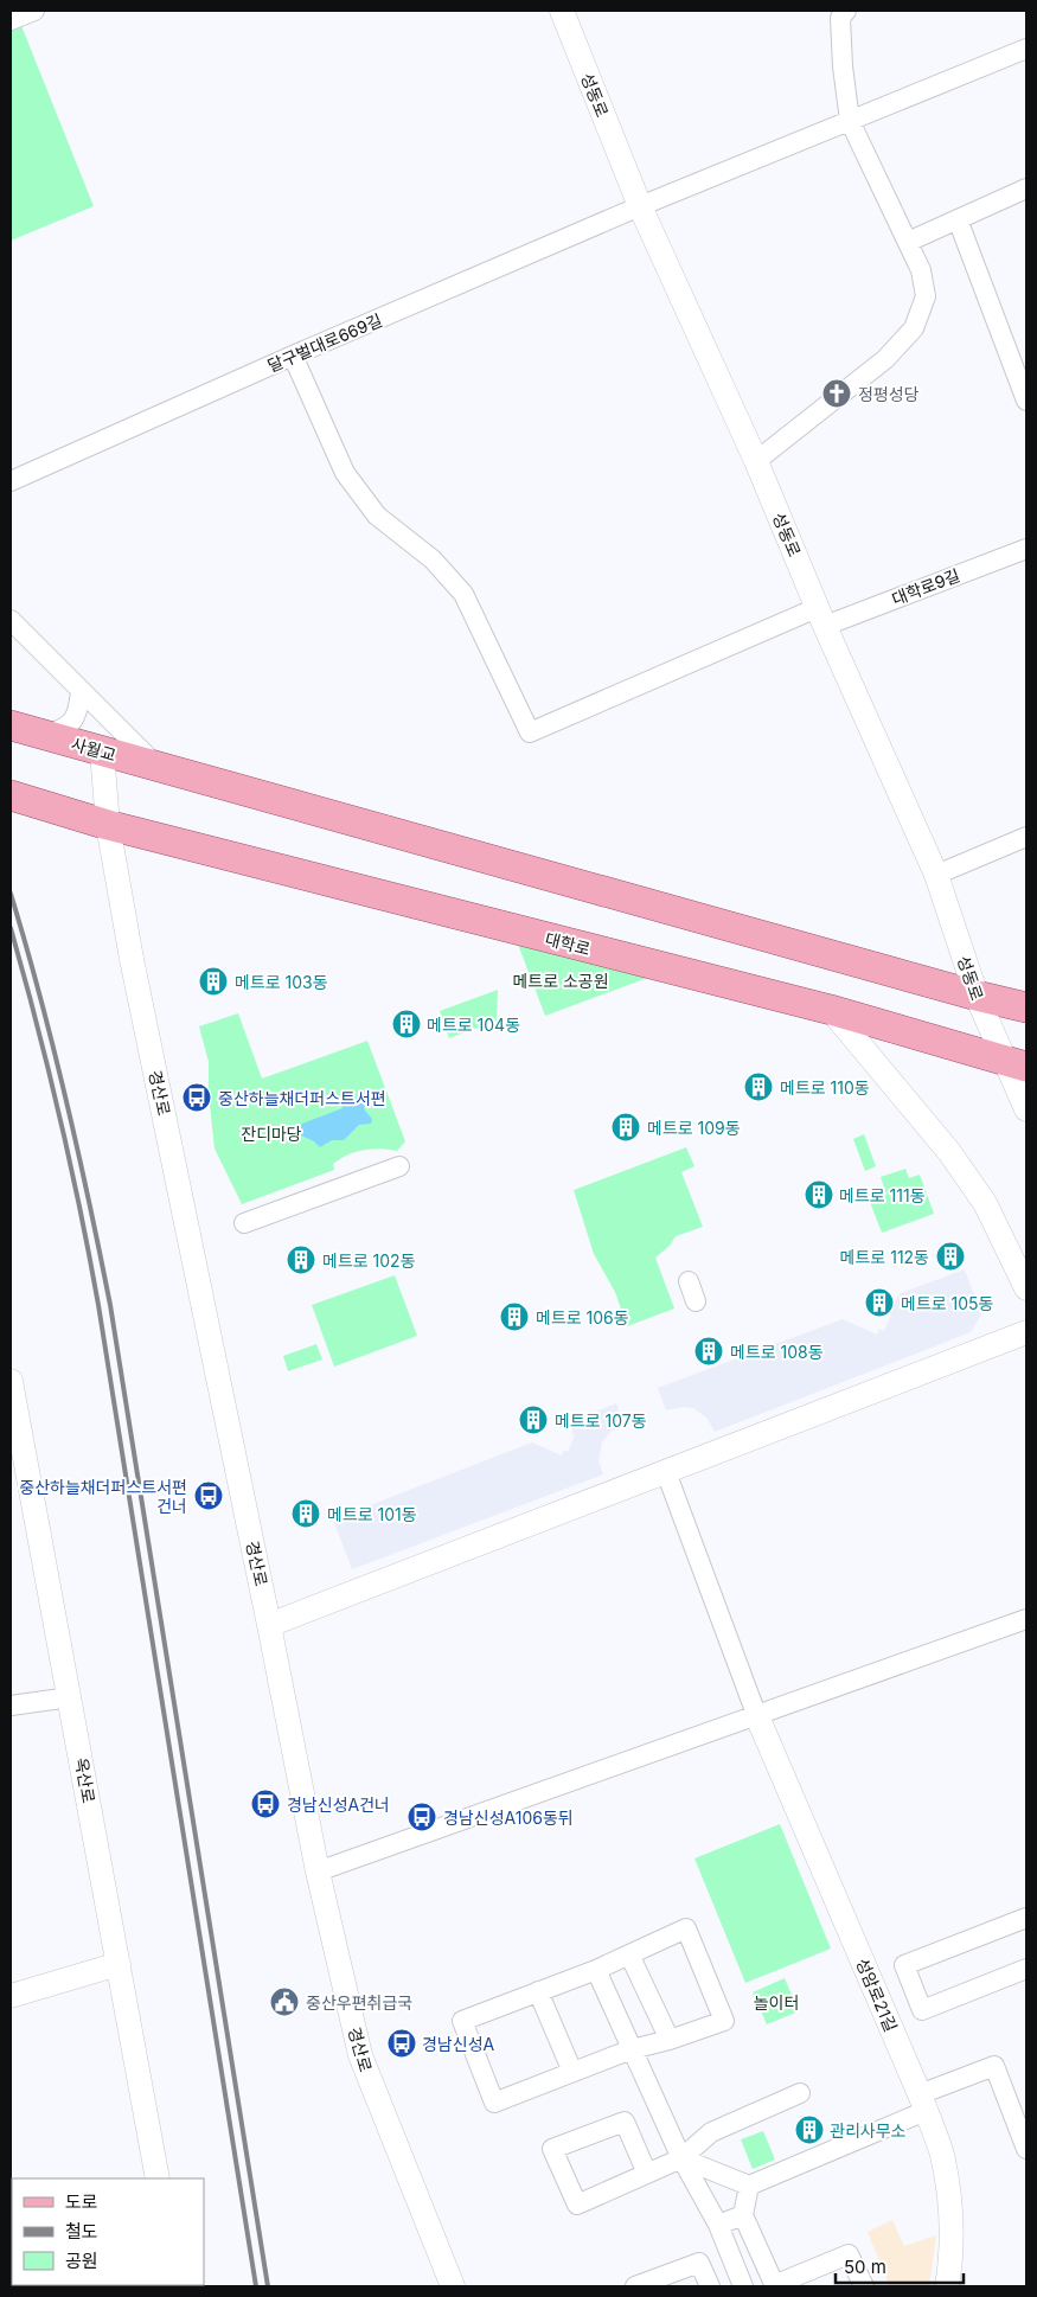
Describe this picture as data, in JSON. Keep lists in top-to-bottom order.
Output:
{
  "streets": {
    "main road": ["사월교", "대학로"],
    "street": [
      "성동로",
      "달구벌대로669길",
      "대학로9길",
      "경산로",
      "옥산로",
      "성암로21길"
    ]
  },
  "crossings": [
    ["성동로", "달구벌대로669길"],
    ["성동로", "대학로9길"],
    ["성동로", "대학로"],
    ["달구벌대로669길", "대학로9길"],
    ["사월교", "경산로"],
    ["대학로", "경산로"]
  ],
  "parks": ["메트로 소공원", "잔디마당", "놀이터"],
  "places": {
    "church": ["정평성당"],
    "building": [
      "메트로 103동",
      "메트로 104동",
      "메트로 110동",
      "메트로 109동",
      "메트로 111동",
      "메트로 112동",
      "메트로 102동",
      "메트로 105동",
      "메트로 106동",
      "메트로 108동",
      "메트로 107동",
      "메트로 101동",
      "관리사무소"
    ],
    "bus stop": [
      "중산하늘채더퍼스트서편",
      "중산하늘채더퍼스트서편 건너",
      "경남신성A건너",
      "경남신성A106동뒤",
      "경남신성A"
    ],
    "public building": ["중산우편취급국"]
  },
  "legend": ["도로", "철도", "공원"],
  "scale_bar": "50 m"
}
